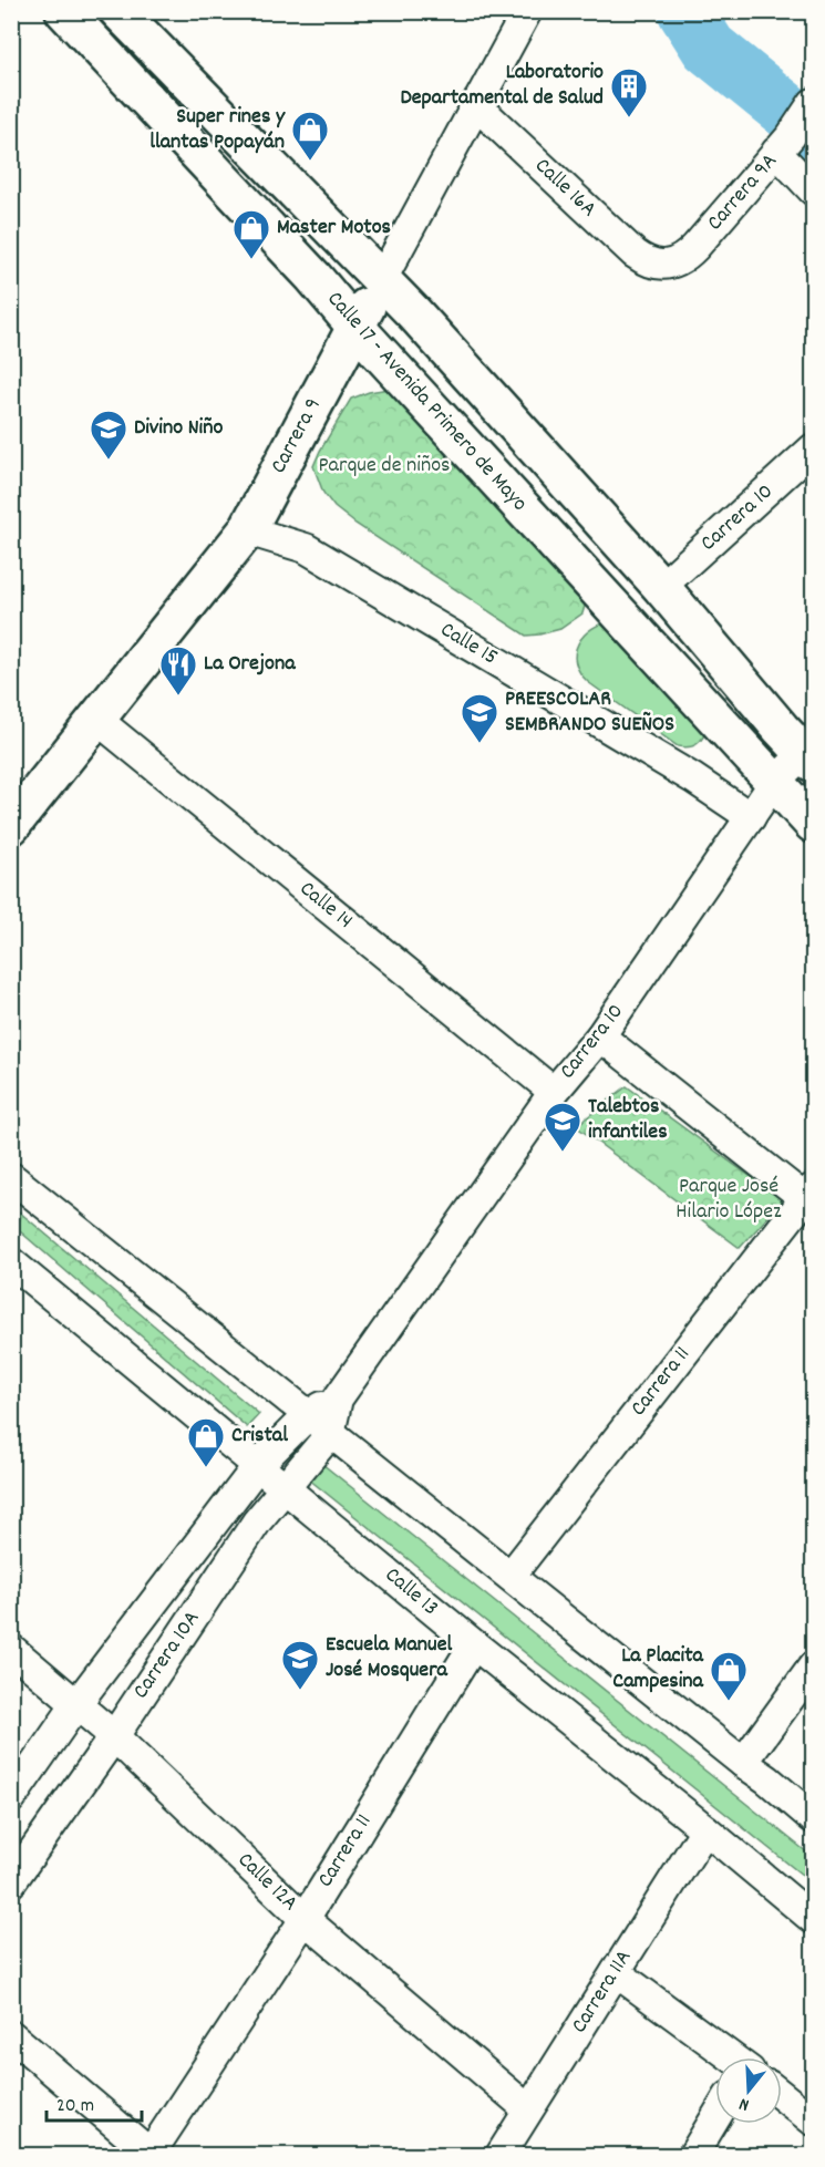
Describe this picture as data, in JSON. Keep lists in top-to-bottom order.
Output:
{
  "streets": {
    "main road": ["Calle 17 - Avenida Primero de Mayo", "Carrera 9"],
    "street": [
      "Calle 16A",
      "Carrera 9A",
      "Carrera 10",
      "Calle 15",
      "Calle 14",
      "Carrera 11",
      "Calle 13",
      "Carrera 10A",
      "Calle 12A",
      "Carrera 11A"
    ]
  },
  "crossings": [
    ["Calle 16A", "Carrera 9A"],
    ["Calle 16A", "Carrera 9"],
    ["Calle 17 - Avenida Primero de Mayo", "Carrera 9"],
    ["Calle 17 - Avenida Primero de Mayo", "Carrera 10"],
    ["Carrera 9", "Calle 15"],
    ["Carrera 9", "Calle 14"],
    ["Carrera 10", "Calle 15"],
    ["Carrera 10", "Calle 14"],
    ["Carrera 10", "Carrera 10A"],
    ["Carrera 11", "Calle 13"],
    ["Carrera 11", "Calle 12A"],
    ["Calle 13", "Carrera 10A"],
    ["Calle 13", "Carrera 11A"],
    ["Carrera 10A", "Calle 12A"],
    ["Calle 12A", "Carrera 11A"]
  ],
  "parks": ["Parque de niños", "Parque José Hilario López"],
  "places": {
    "building": ["Laboratorio Departamental de Salud"],
    "shop": [
      "Super rines y llantas Popayán",
      "Master Motos",
      "Cristal",
      "La Placita Campesina"
    ],
    "school or university": [
      "Divino Niño",
      "PREESCOLAR SEMBRANDO SUEÑOS",
      "Talebtos infantiles",
      "Escuela Manuel José Mosquera"
    ],
    "restaurant": ["La Orejona"]
  },
  "scale_bar": "20 m",
  "north": "bottom"
}
